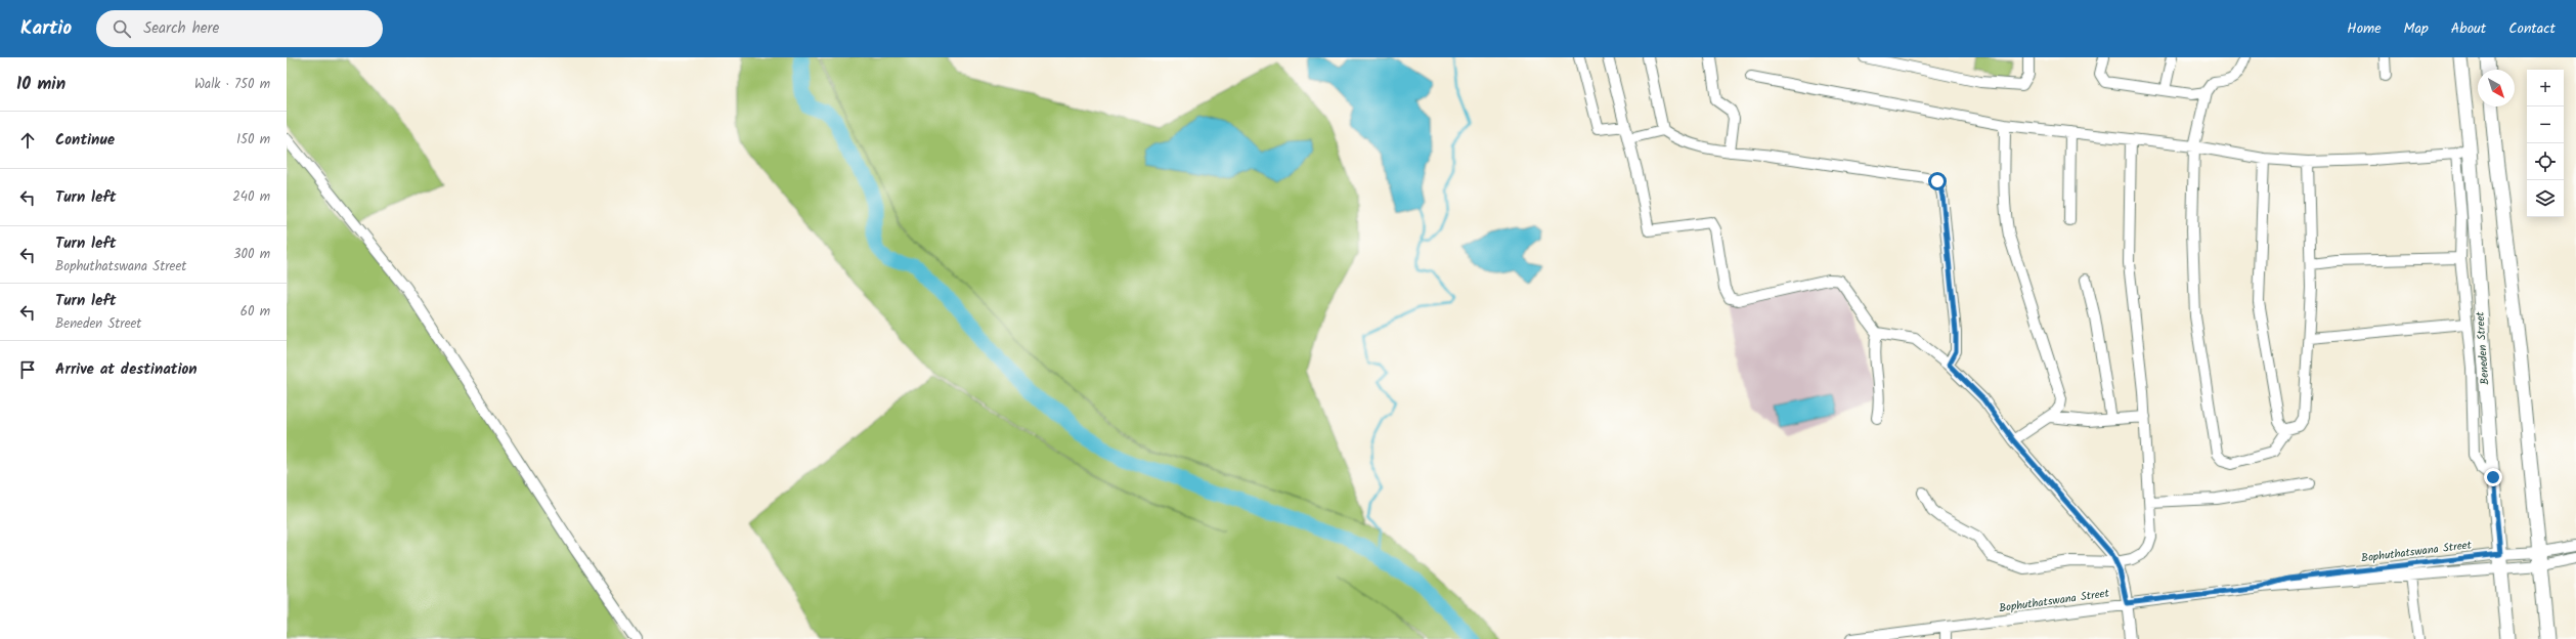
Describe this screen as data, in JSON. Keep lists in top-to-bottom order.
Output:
{
  "streets": {
    "main road": ["Beneden Street"],
    "street": ["Bophuthatswana Street"]
  },
  "crossings": [
    ["Beneden Street", "Bophuthatswana Street"]
  ],
  "north": "bottom right",
  "page": {
    "header": "Kartio",
    "search": "Search here",
    "nav": [
      "Home",
      "Map",
      "About",
      "Contact"
    ],
    "heading": ["10 min", "Walk · 750 m"],
    "map_buttons": ["+", "−"],
    "list": [
      ["Continue", "150 m"],
      ["Turn left", "240 m"],
      ["Turn left", "Bophuthatswana Street", "300 m"],
      ["Turn left", "Beneden Street", "60 m"],
      "Arrive at destination"
    ]
  }
}
